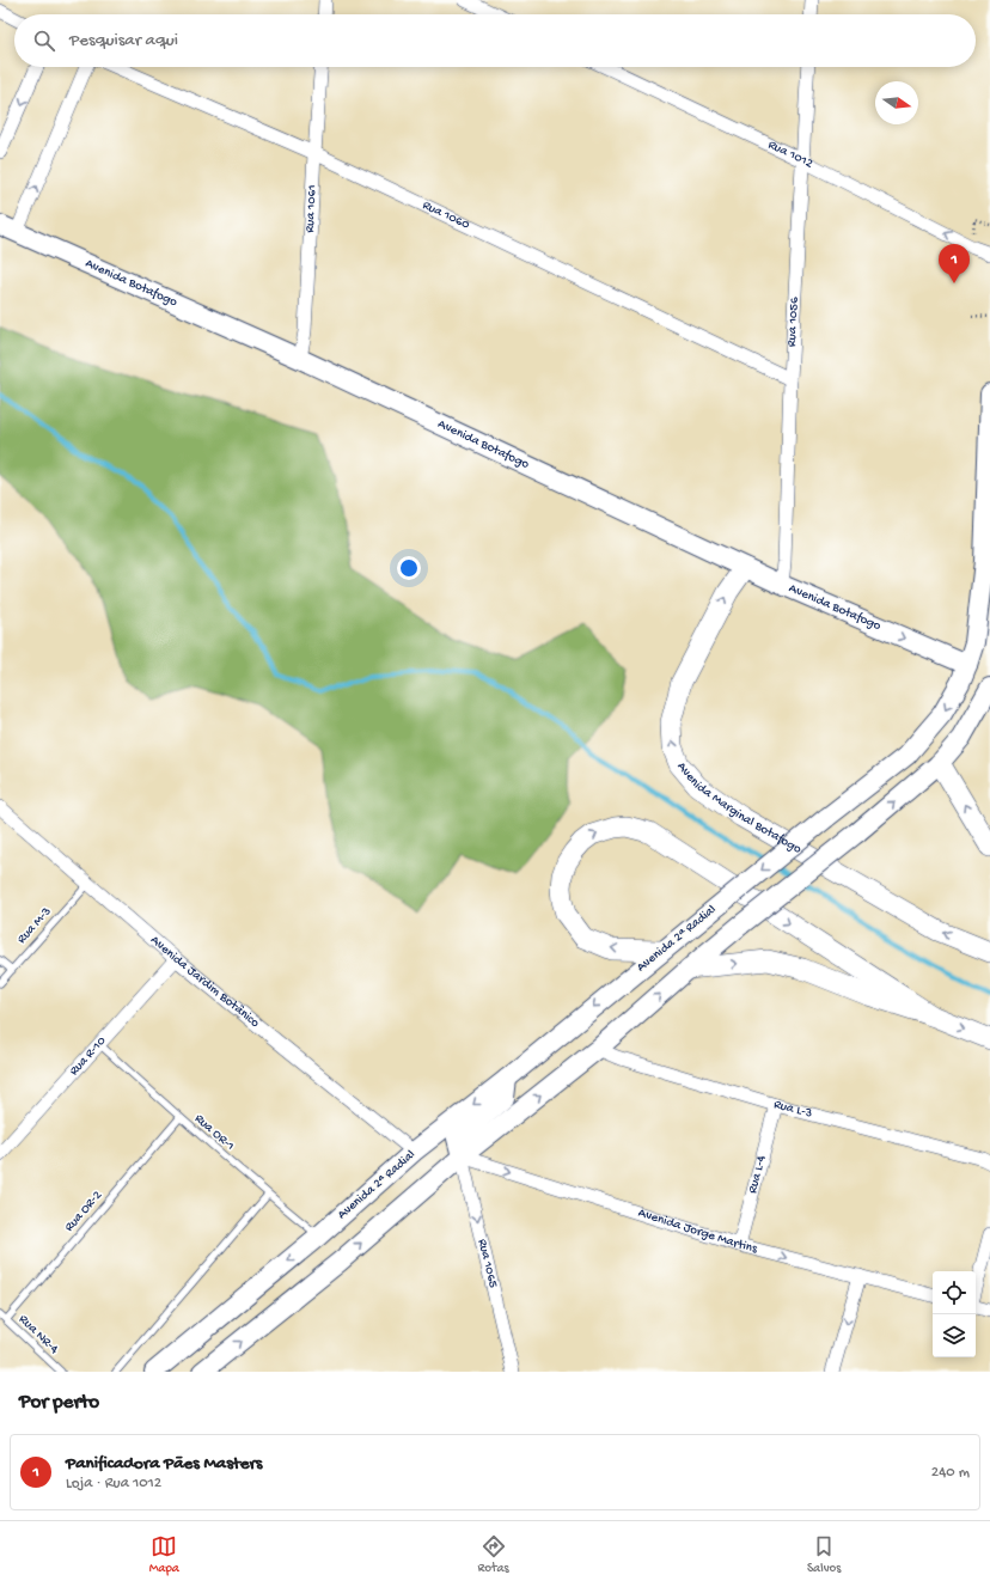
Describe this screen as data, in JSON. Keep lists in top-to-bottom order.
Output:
{
  "streets": {
    "main road": ["Avenida Botafogo", "Avenida Marginal Botafogo", "Avenida 2ª Radial"],
    "street": [
      "Rua 1012",
      "Rua 1061",
      "Rua 1060",
      "Rua 1056",
      "Avenida Jardim Botânico",
      "Rua R-10",
      "Rua L-3",
      "Rua L-4",
      "Avenida Jorge Martins",
      "Rua 1065"
    ],
    "lane": [
      "Rua M-3",
      "Rua OR-1",
      "Rua OR-2",
      "Rua NR-4"
    ]
  },
  "crossings": [
    ["Rua 1012", "Rua 1056"],
    ["Rua 1061", "Rua 1060"],
    ["Rua 1061", "Avenida Botafogo"],
    ["Rua 1060", "Rua 1056"],
    ["Avenida Botafogo", "Rua 1056"],
    ["Avenida Botafogo", "Avenida Marginal Botafogo"],
    ["Avenida Botafogo", "Avenida 2ª Radial"],
    ["Rua M-3", "Avenida Jardim Botânico"],
    ["Avenida 2ª Radial", "Avenida Jardim Botânico"],
    ["Avenida 2ª Radial", "Rua OR-1"],
    ["Avenida Jardim Botânico", "Rua R-10"],
    ["Rua R-10", "Rua OR-1"],
    ["Rua L-3", "Rua L-4"],
    ["Rua OR-1", "Rua OR-2"],
    ["Rua L-4", "Avenida Jorge Martins"],
    ["Rua OR-2", "Rua NR-4"],
    ["Avenida Jorge Martins", "Rua 1065"]
  ],
  "one_way": ["Rua 1012", "Avenida Jorge Martins", "Rua 1065"],
  "north": "right",
  "page": {
    "search": "Pesquisar aqui",
    "pins": "1",
    "heading": "Por perto",
    "list": [
      {
        "mark": "1",
        "name": "Panificadora Pães Masters",
        "note": "Loja · Rua 1012",
        "value": "240 m"
      }
    ],
    "nav": ["Mapa", "Rotas", "Salvos"]
  }
}
